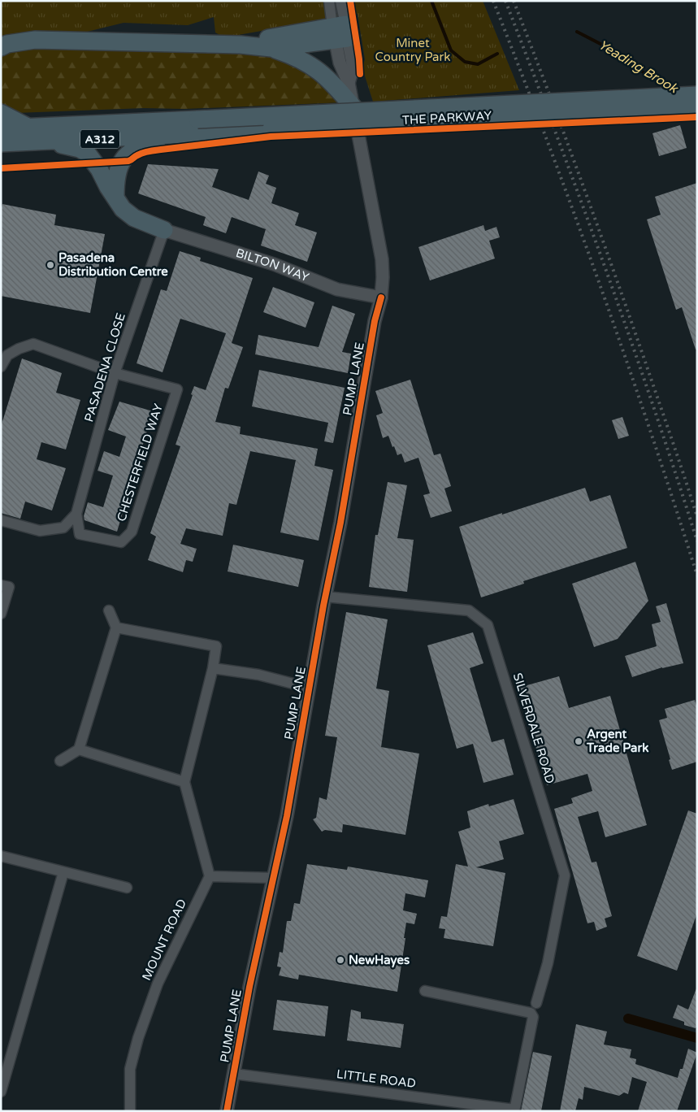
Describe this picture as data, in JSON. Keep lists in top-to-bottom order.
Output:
{
  "streets": {
    "highway": ["THE PARKWAY", "A312"],
    "street": [
      "BILTON WAY",
      "PASADENA CLOSE",
      "PUMP LANE",
      "CHESTERFIELD WAY",
      "SILVERDALE ROAD",
      "MOUNT ROAD",
      "LITTLE ROAD"
    ]
  },
  "crossings": [
    ["BILTON WAY", "PASADENA CLOSE"],
    ["BILTON WAY", "PUMP LANE"],
    ["PASADENA CLOSE", "CHESTERFIELD WAY"],
    ["PUMP LANE", "SILVERDALE ROAD"],
    ["PUMP LANE", "LITTLE ROAD"]
  ],
  "water": ["Yeading Brook"],
  "parks": ["Minet Country Park"],
  "places": ["Pasadena Distribution Centre", "Argent Trade Park", "NewHayes"]
}
